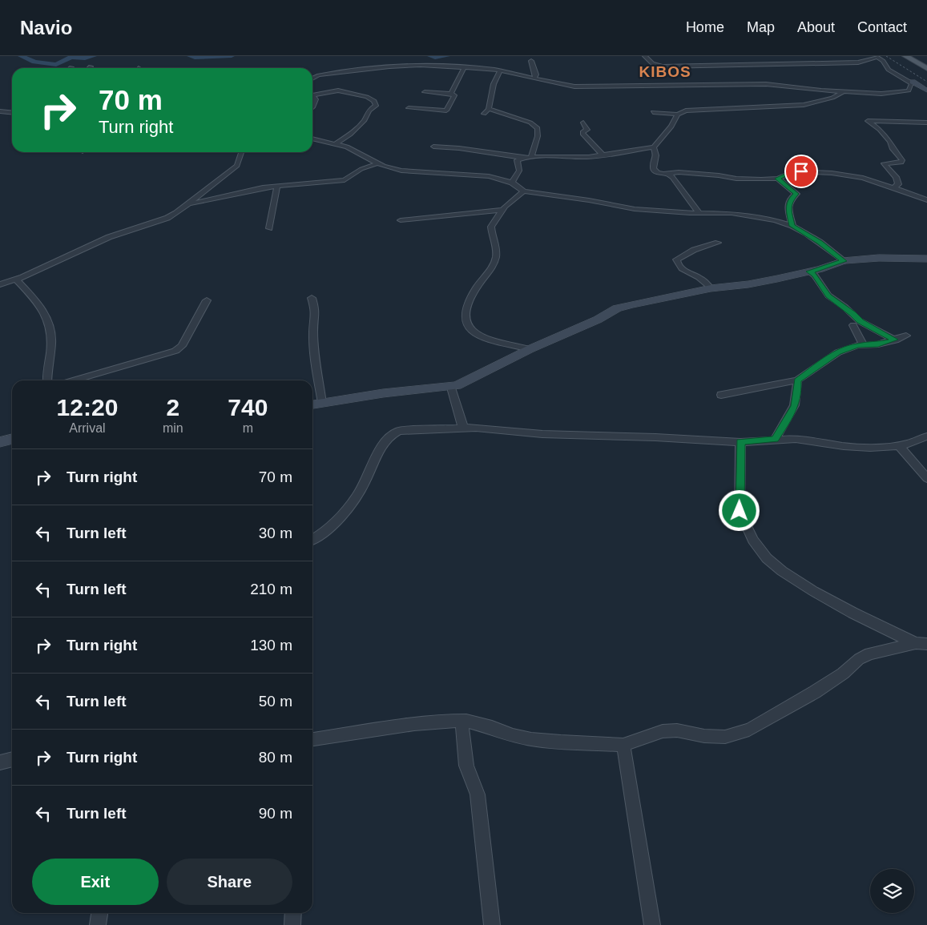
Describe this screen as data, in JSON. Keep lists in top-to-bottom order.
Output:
{
  "districts": ["KIBOS"],
  "page": {
    "header": "Navio",
    "nav": [
      "Home",
      "Map",
      "About",
      "Contact"
    ],
    "turn": ["70 m", "Turn right"],
    "eta": [
      "12:20",
      "Arrival",
      "2",
      "min",
      "740",
      "m"
    ],
    "list": [
      {
        "name": "Turn right",
        "value": "70 m"
      },
      {
        "name": "Turn left",
        "value": "30 m"
      },
      {
        "name": "Turn left",
        "value": "210 m"
      },
      {
        "name": "Turn right",
        "value": "130 m"
      },
      {
        "name": "Turn left",
        "value": "50 m"
      },
      {
        "name": "Turn right",
        "value": "80 m"
      },
      {
        "name": "Turn left",
        "value": "90 m"
      }
    ],
    "buttons": ["Exit", "Share"]
  }
}
